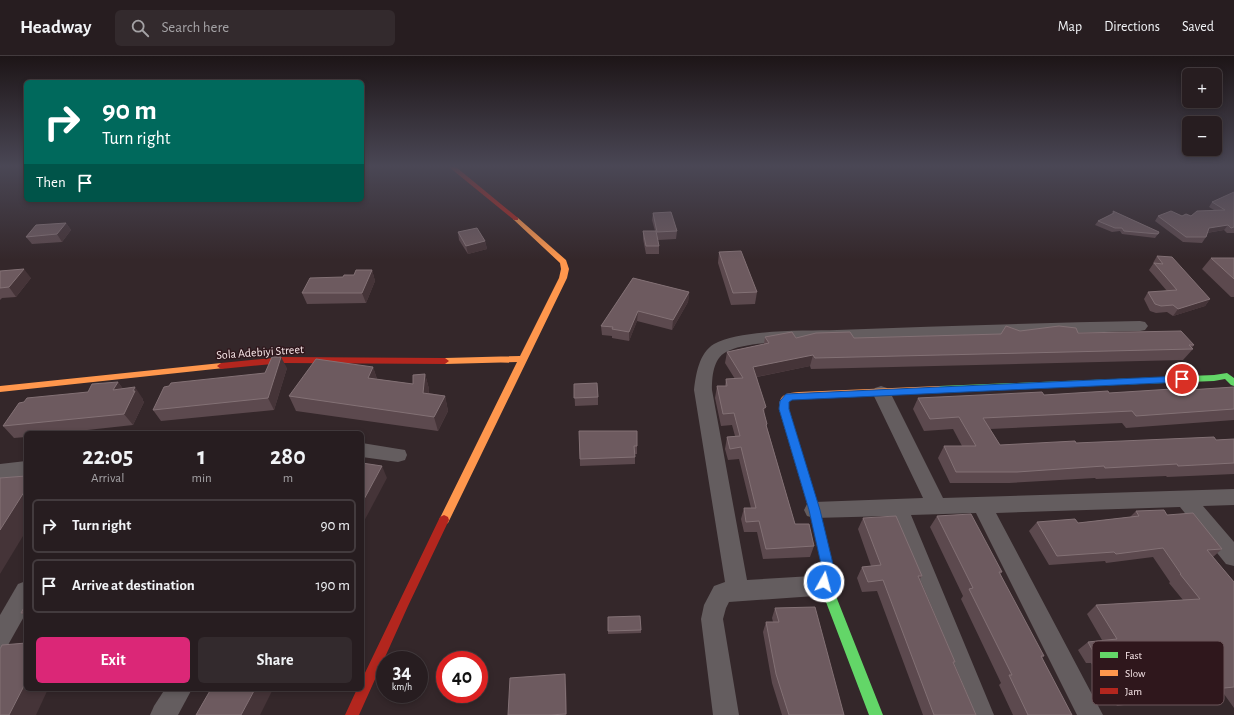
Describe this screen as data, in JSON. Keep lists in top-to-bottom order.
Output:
{
  "streets": {
    "street": ["Sola Adebiyi Street"]
  },
  "legend": ["Fast", "Slow", "Jam"],
  "page": {
    "header": "Headway",
    "search": "Search here",
    "nav": ["Map", "Directions", "Saved"],
    "map_buttons": ["+", "−"],
    "turn": ["90 m", "Turn right"],
    "then": "Then",
    "eta": [
      "22:05",
      "Arrival",
      "1",
      "min",
      "280",
      "m"
    ],
    "list": [
      {
        "name": "Turn right",
        "value": "90 m"
      },
      {
        "name": "Arrive at destination",
        "value": "190 m"
      }
    ],
    "buttons": ["Exit", "Share"],
    "speed": "34 km/h",
    "limit": "40"
  }
}
